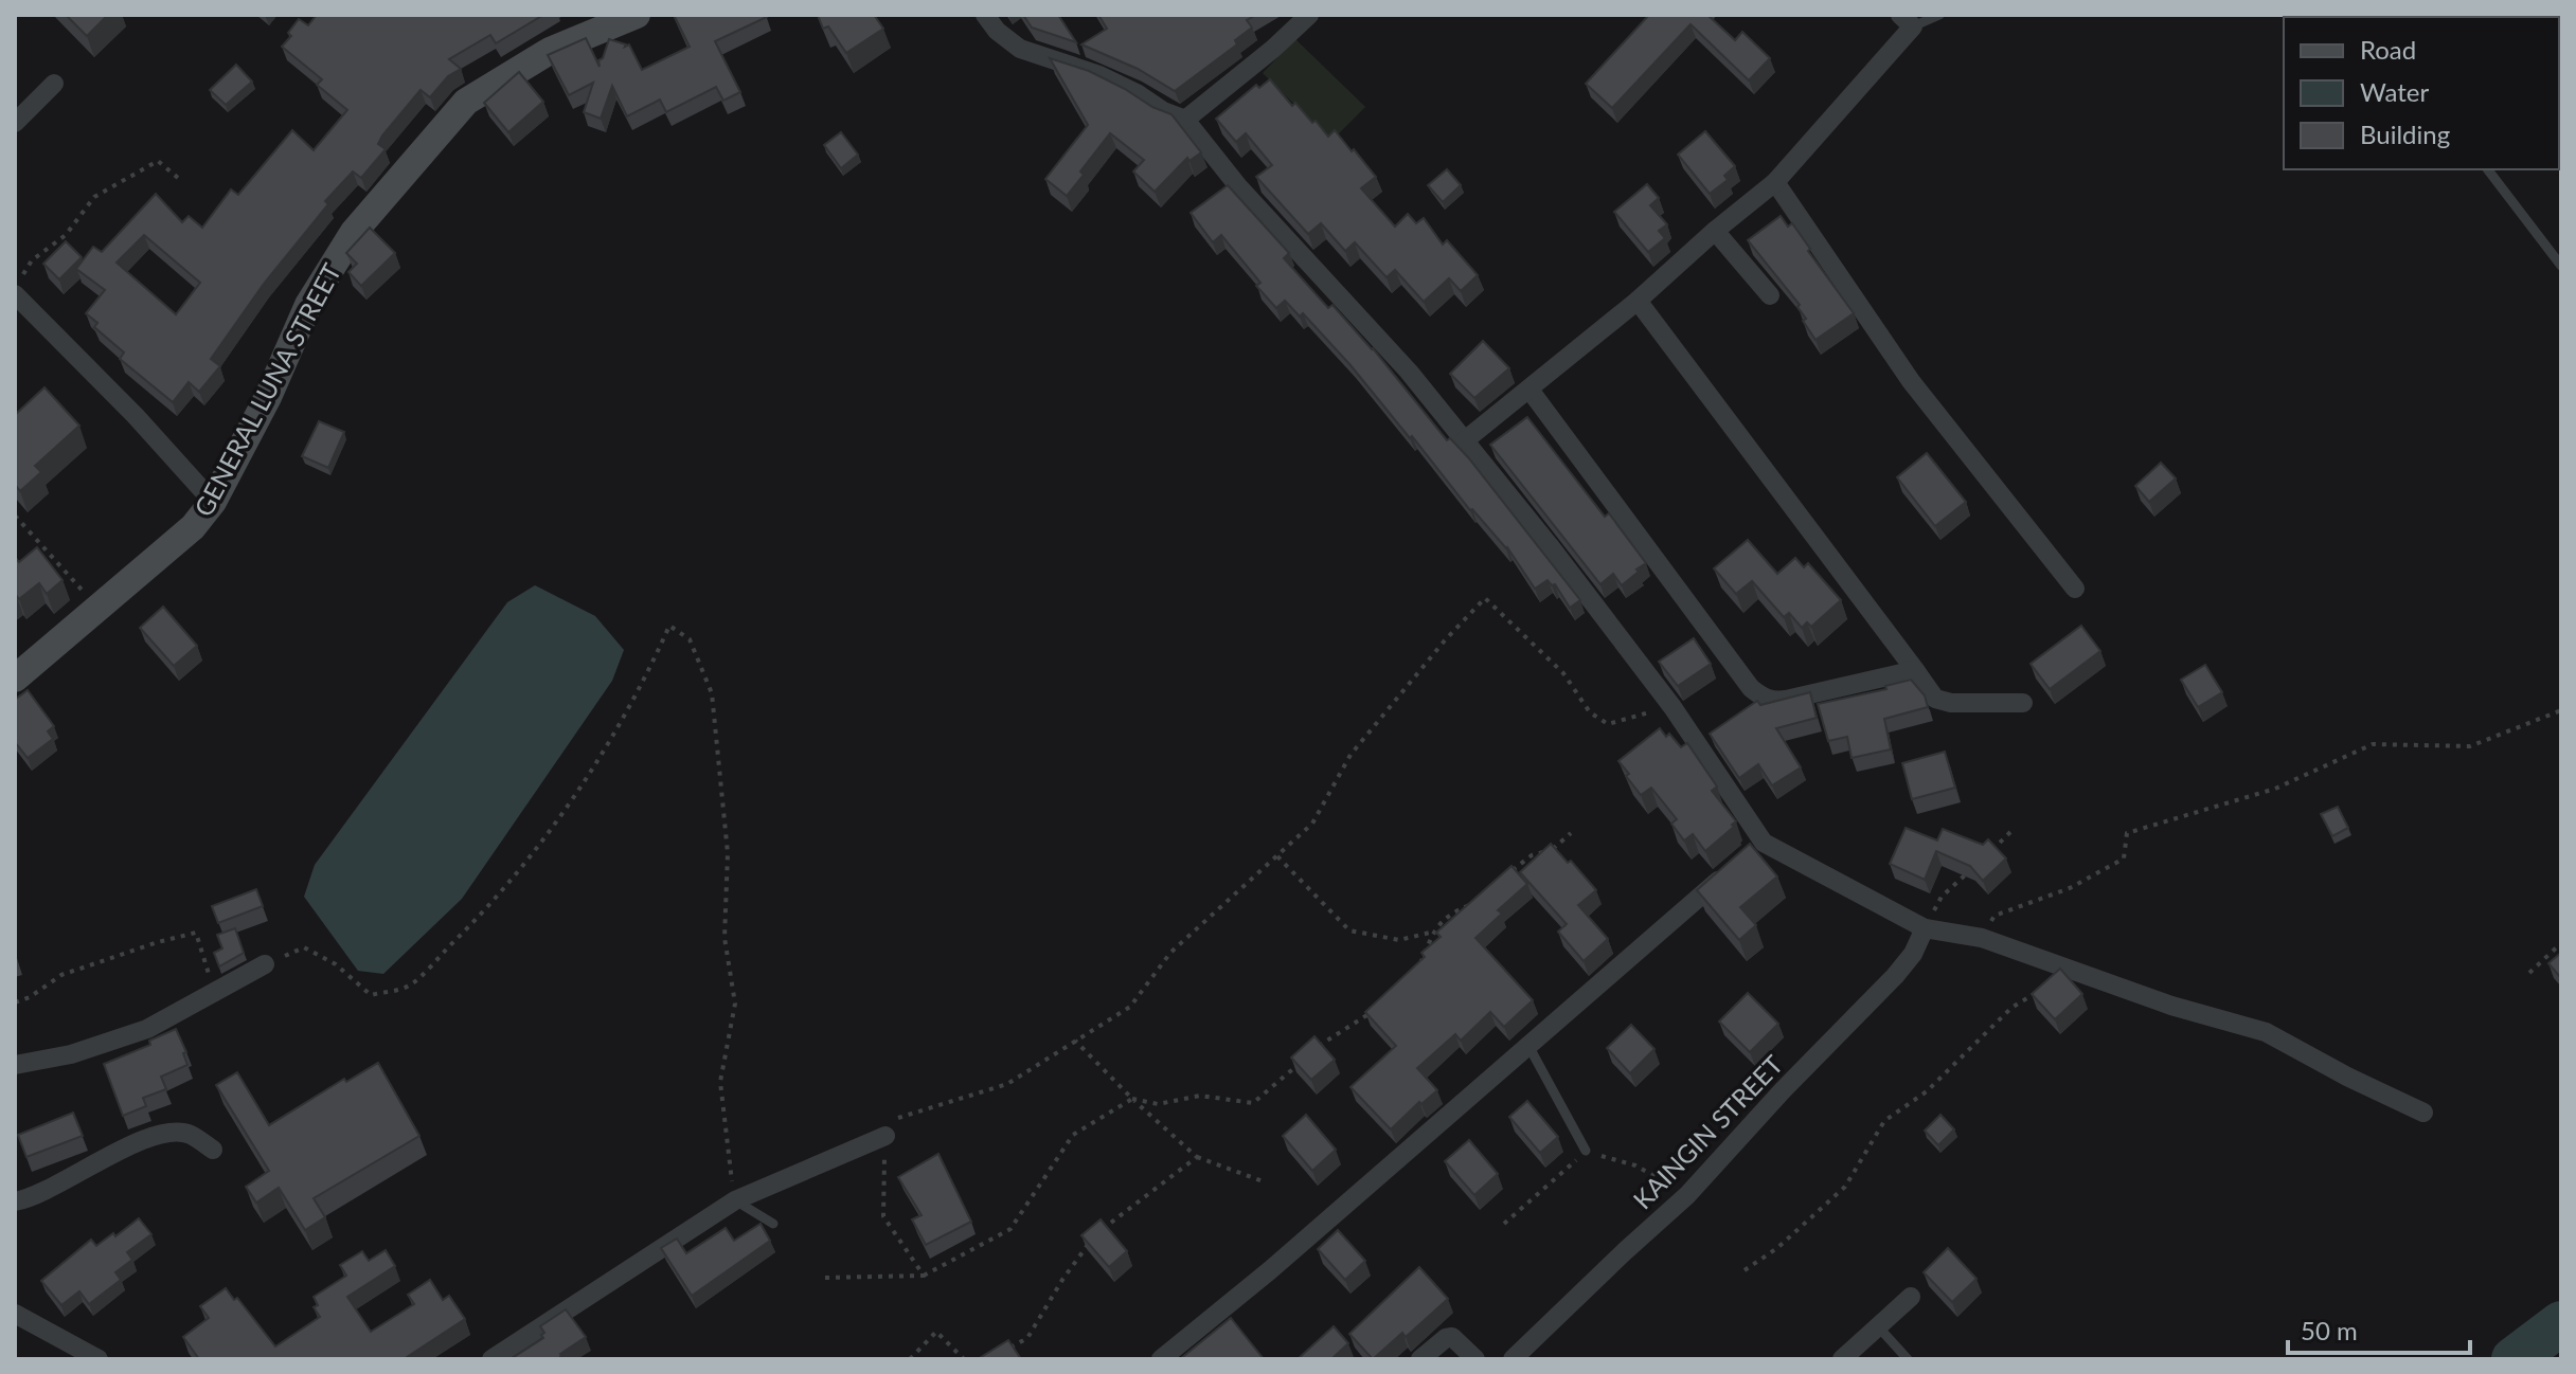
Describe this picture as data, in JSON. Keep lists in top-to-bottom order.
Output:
{
  "streets": {
    "street": ["GENERAL LUNA STREET", "KAINGIN STREET"]
  },
  "legend": ["Road", "Water", "Building"],
  "scale_bar": "50 m"
}
